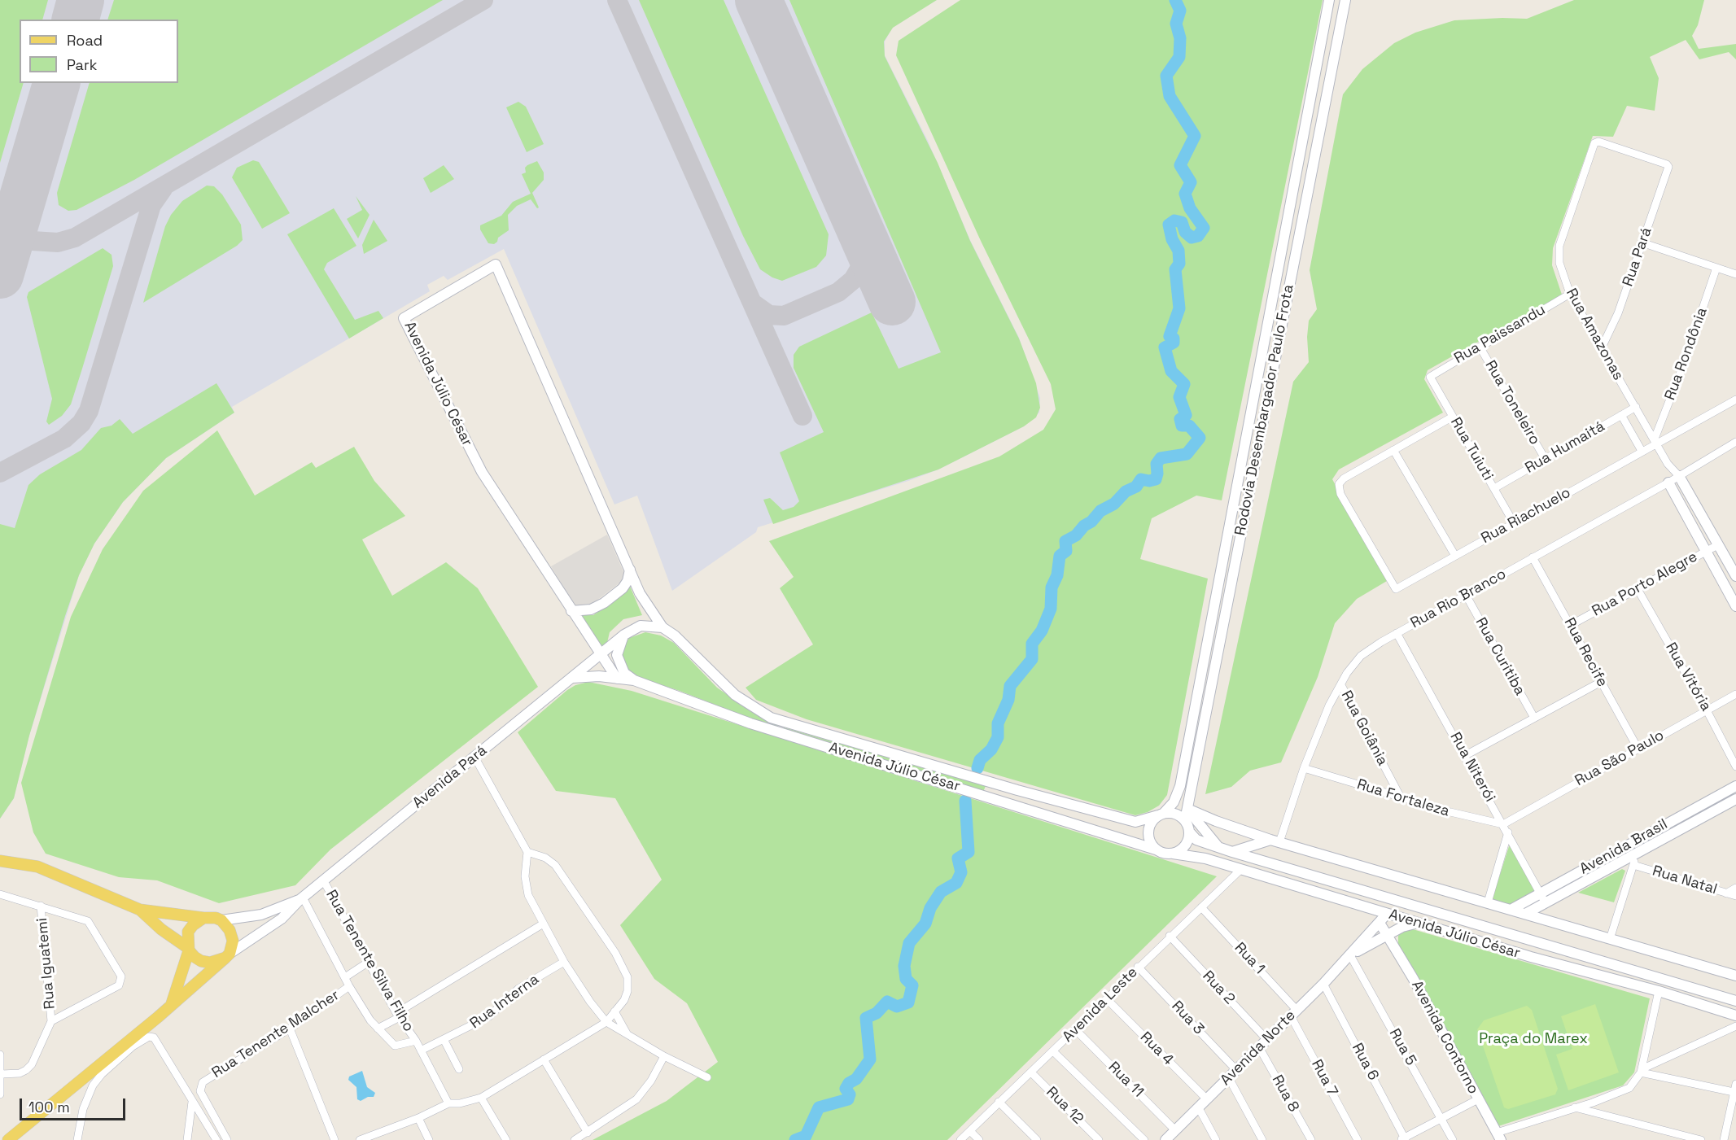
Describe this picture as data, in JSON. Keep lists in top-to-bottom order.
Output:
{
  "streets": {
    "street": [
      "Rua Pará",
      "Rua Paissandu",
      "Rua Amazonas",
      "Rua Rondônia",
      "Avenida Júlio César",
      "Rua Toneleiro",
      "Rodovia Desembargador Paulo Frota",
      "Rua Humaitá",
      "Rua Tuiuti",
      "Rua Riachuelo",
      "Rua Porto Alegre",
      "Rua Rio Branco",
      "Rua Recife",
      "Rua Curitiba",
      "Rua Vitória",
      "Rua Goiânia",
      "Rua São Paulo",
      "Rua Niterói",
      "Avenida Pará",
      "Rua Fortaleza",
      "Avenida Brasil",
      "Rua Natal",
      "Rua 1",
      "Rua Tenente Silva Filho",
      "Rua Iguatemi",
      "Rua 2",
      "Rua Interna",
      "Avenida Leste",
      "Rua 3",
      "Rua Tenente Malcher",
      "Avenida Contorno",
      "Rua 5",
      "Avenida Norte",
      "Rua 4",
      "Rua 6",
      "Rua 7",
      "Rua 11",
      "Rua 8",
      "Rua 12"
    ]
  },
  "crossings": [
    ["Rua Pará", "Rua Amazonas"],
    ["Rua Paissandu", "Rua Amazonas"],
    ["Rua Paissandu", "Rua Toneleiro"],
    ["Rua Paissandu", "Rua Tuiuti"],
    ["Rua Amazonas", "Rua Rondônia"],
    ["Rua Amazonas", "Rua Humaitá"],
    ["Rua Amazonas", "Rua Riachuelo"],
    ["Rua Amazonas", "Rua Rio Branco"],
    ["Rua Rondônia", "Rua Riachuelo"],
    ["Avenida Júlio César", "Rodovia Desembargador Paulo Frota"],
    ["Avenida Júlio César", "Avenida Pará"],
    ["Avenida Júlio César", "Avenida Leste"],
    ["Avenida Júlio César", "Avenida Norte"],
    ["Rua Toneleiro", "Rua Humaitá"],
    ["Rua Humaitá", "Rua Tuiuti"],
    ["Rua Tuiuti", "Rua Riachuelo"],
    ["Rua Porto Alegre", "Rua Recife"],
    ["Rua Porto Alegre", "Rua Vitória"],
    ["Rua Rio Branco", "Rua Recife"],
    ["Rua Rio Branco", "Rua Curitiba"],
    ["Rua Rio Branco", "Rua Goiânia"],
    ["Rua Rio Branco", "Rua Niterói"],
    ["Rua Rio Branco", "Rua Fortaleza"],
    ["Rua Recife", "Rua São Paulo"],
    ["Rua Vitória", "Rua São Paulo"],
    ["Rua Goiânia", "Rua Fortaleza"],
    ["Rua São Paulo", "Rua Niterói"],
    ["Rua São Paulo", "Rua Fortaleza"],
    ["Rua Niterói", "Rua Fortaleza"],
    ["Rua Niterói", "Avenida Brasil"],
    ["Avenida Pará", "Rua Tenente Silva Filho"],
    ["Avenida Brasil", "Rua Natal"],
    ["Rua 1", "Avenida Leste"],
    ["Rua 1", "Avenida Norte"],
    ["Rua 1", "Rua 7"],
    ["Rua Tenente Silva Filho", "Rua Interna"],
    ["Rua Tenente Silva Filho", "Rua Tenente Malcher"],
    ["Rua 2", "Avenida Leste"],
    ["Rua 2", "Avenida Norte"],
    ["Avenida Leste", "Rua 3"],
    ["Avenida Leste", "Rua 4"],
    ["Avenida Leste", "Rua 11"],
    ["Avenida Leste", "Rua 12"],
    ["Rua 3", "Avenida Norte"],
    ["Avenida Contorno", "Avenida Norte"],
    ["Rua 5", "Avenida Norte"],
    ["Avenida Norte", "Rua 4"],
    ["Avenida Norte", "Rua 6"],
    ["Avenida Norte", "Rua 7"],
    ["Avenida Norte", "Rua 11"],
    ["Avenida Norte", "Rua 8"]
  ],
  "parks": ["Praça do Marex"],
  "legend": ["Road", "Park"],
  "scale_bar": "100 m"
}
